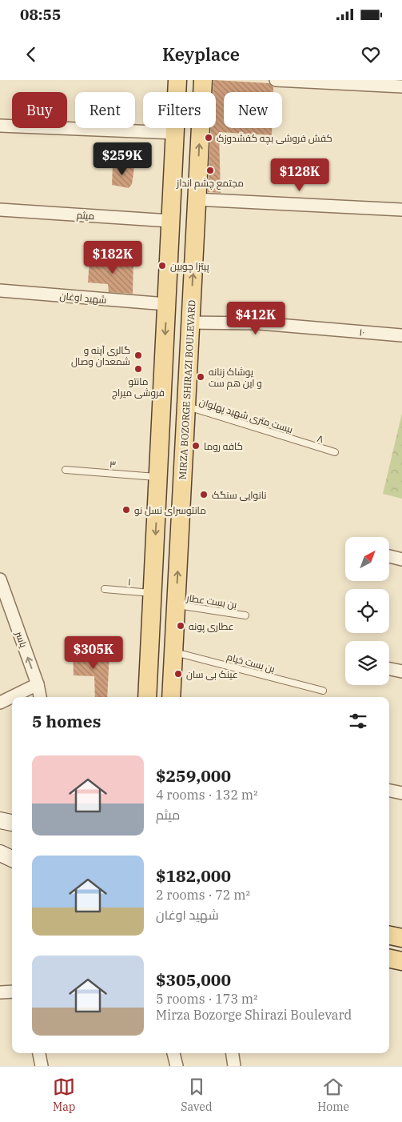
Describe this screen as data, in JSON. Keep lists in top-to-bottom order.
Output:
{
  "streets": {
    "main road": ["MIRZA BOZORGE SHIRAZI BOULEVARD"],
    "street": [
      "میثم",
      "شهید اوغان",
      "۱۰",
      "یاسر"
    ],
    "lane": [
      "بیست متری شهید پهلوان",
      "۸",
      "۳",
      "۱",
      "بن بست عطار",
      "بن بست خیام"
    ]
  },
  "crossings": [
    ["۱۰", "MIRZA BOZORGE SHIRAZI BOULEVARD"],
    ["MIRZA BOZORGE SHIRAZI BOULEVARD", "بیست متری شهید پهلوان"],
    ["MIRZA BOZORGE SHIRAZI BOULEVARD", "بن بست عطار"],
    ["MIRZA BOZORGE SHIRAZI BOULEVARD", "بن بست خیام"],
    ["بیست متری شهید پهلوان", "۸"]
  ],
  "one_way": ["یاسر"],
  "places": [
    "کفش فروشی بچه کفشدوزک",
    "مجتمع چشم انداز",
    "پیتزا چوبین",
    "گالری آینه و شمعدان وصال",
    "مانتو فروشی میراج",
    "پوشاک زنانه و این هم ست",
    "کافه روما",
    "نانوایی سنگک",
    "مانتوسرای نسل نو",
    "عطاری پونه",
    "عینک بی سان"
  ],
  "north": "top right",
  "page": {
    "status": "08:55",
    "header": "Keyplace",
    "chip": [
      "Buy",
      "Rent",
      "Filters",
      "New"
    ],
    "price": [
      "$259K",
      "$128K",
      "$182K",
      "$412K",
      "$305K"
    ],
    "heading": "5 homes",
    "list": [
      {
        "name": "$259,000",
        "note": "4 rooms · 132 m² · میثم"
      },
      {
        "name": "$182,000",
        "note": "2 rooms · 72 m² · شهید اوغان"
      },
      {
        "name": "$305,000",
        "note": "5 rooms · 173 m² · Mirza Bozorge Shirazi Boulevard"
      }
    ],
    "tabs": ["Map", "Saved", "Home"]
  }
}
